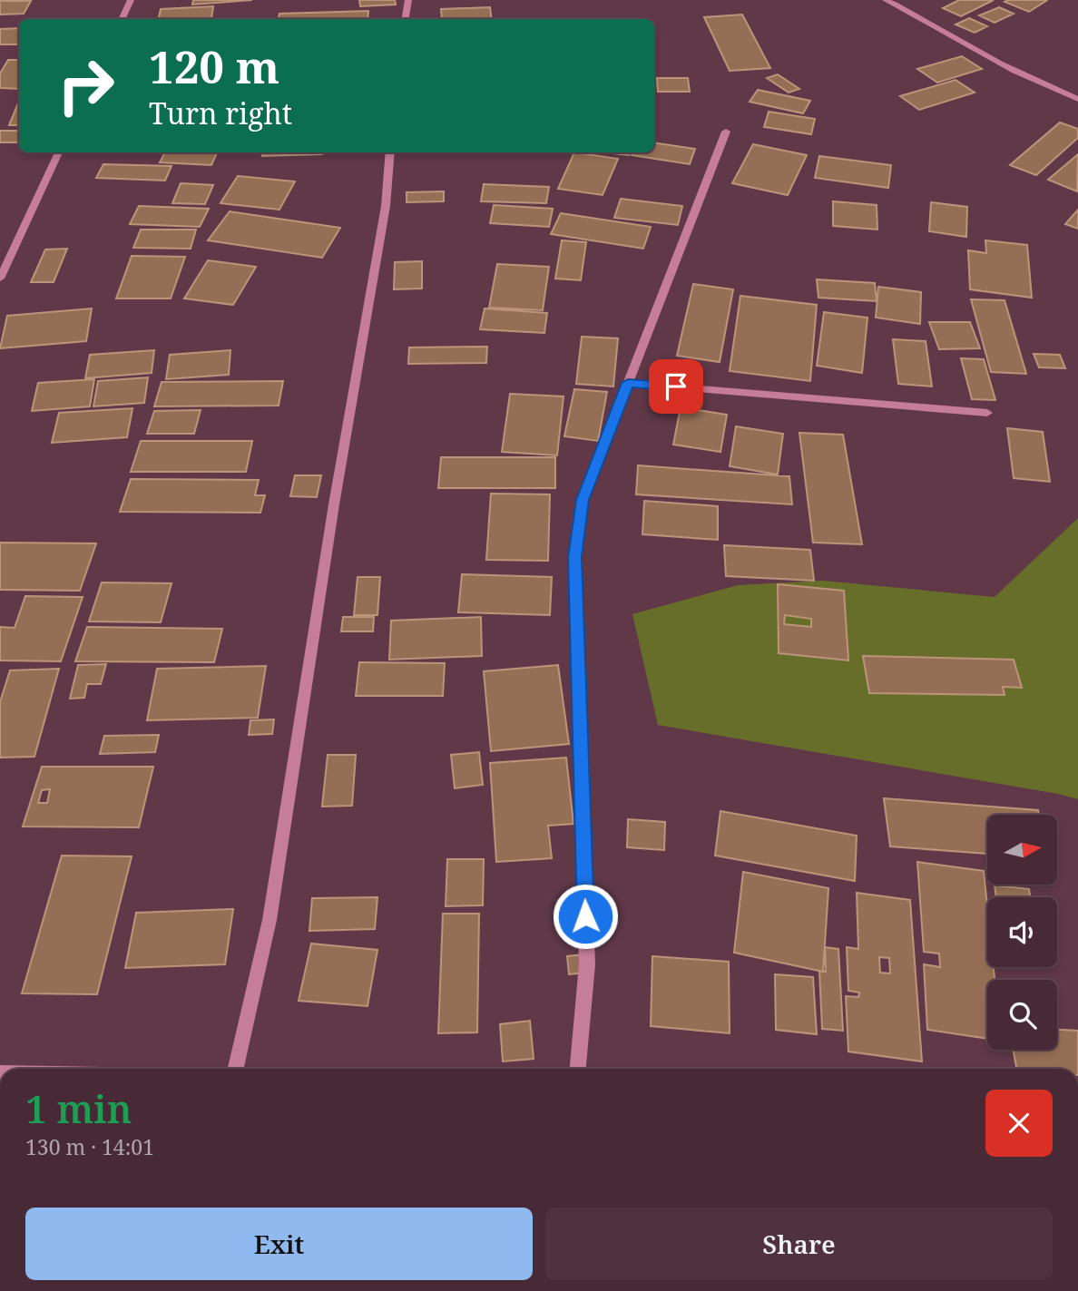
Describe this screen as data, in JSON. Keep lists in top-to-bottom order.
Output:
{
  "north": "right",
  "page": {
    "turn": ["120 m", "Turn right"],
    "heading": ["1 min", "130 m · 14:01"],
    "buttons": ["Exit", "Share"]
  }
}
